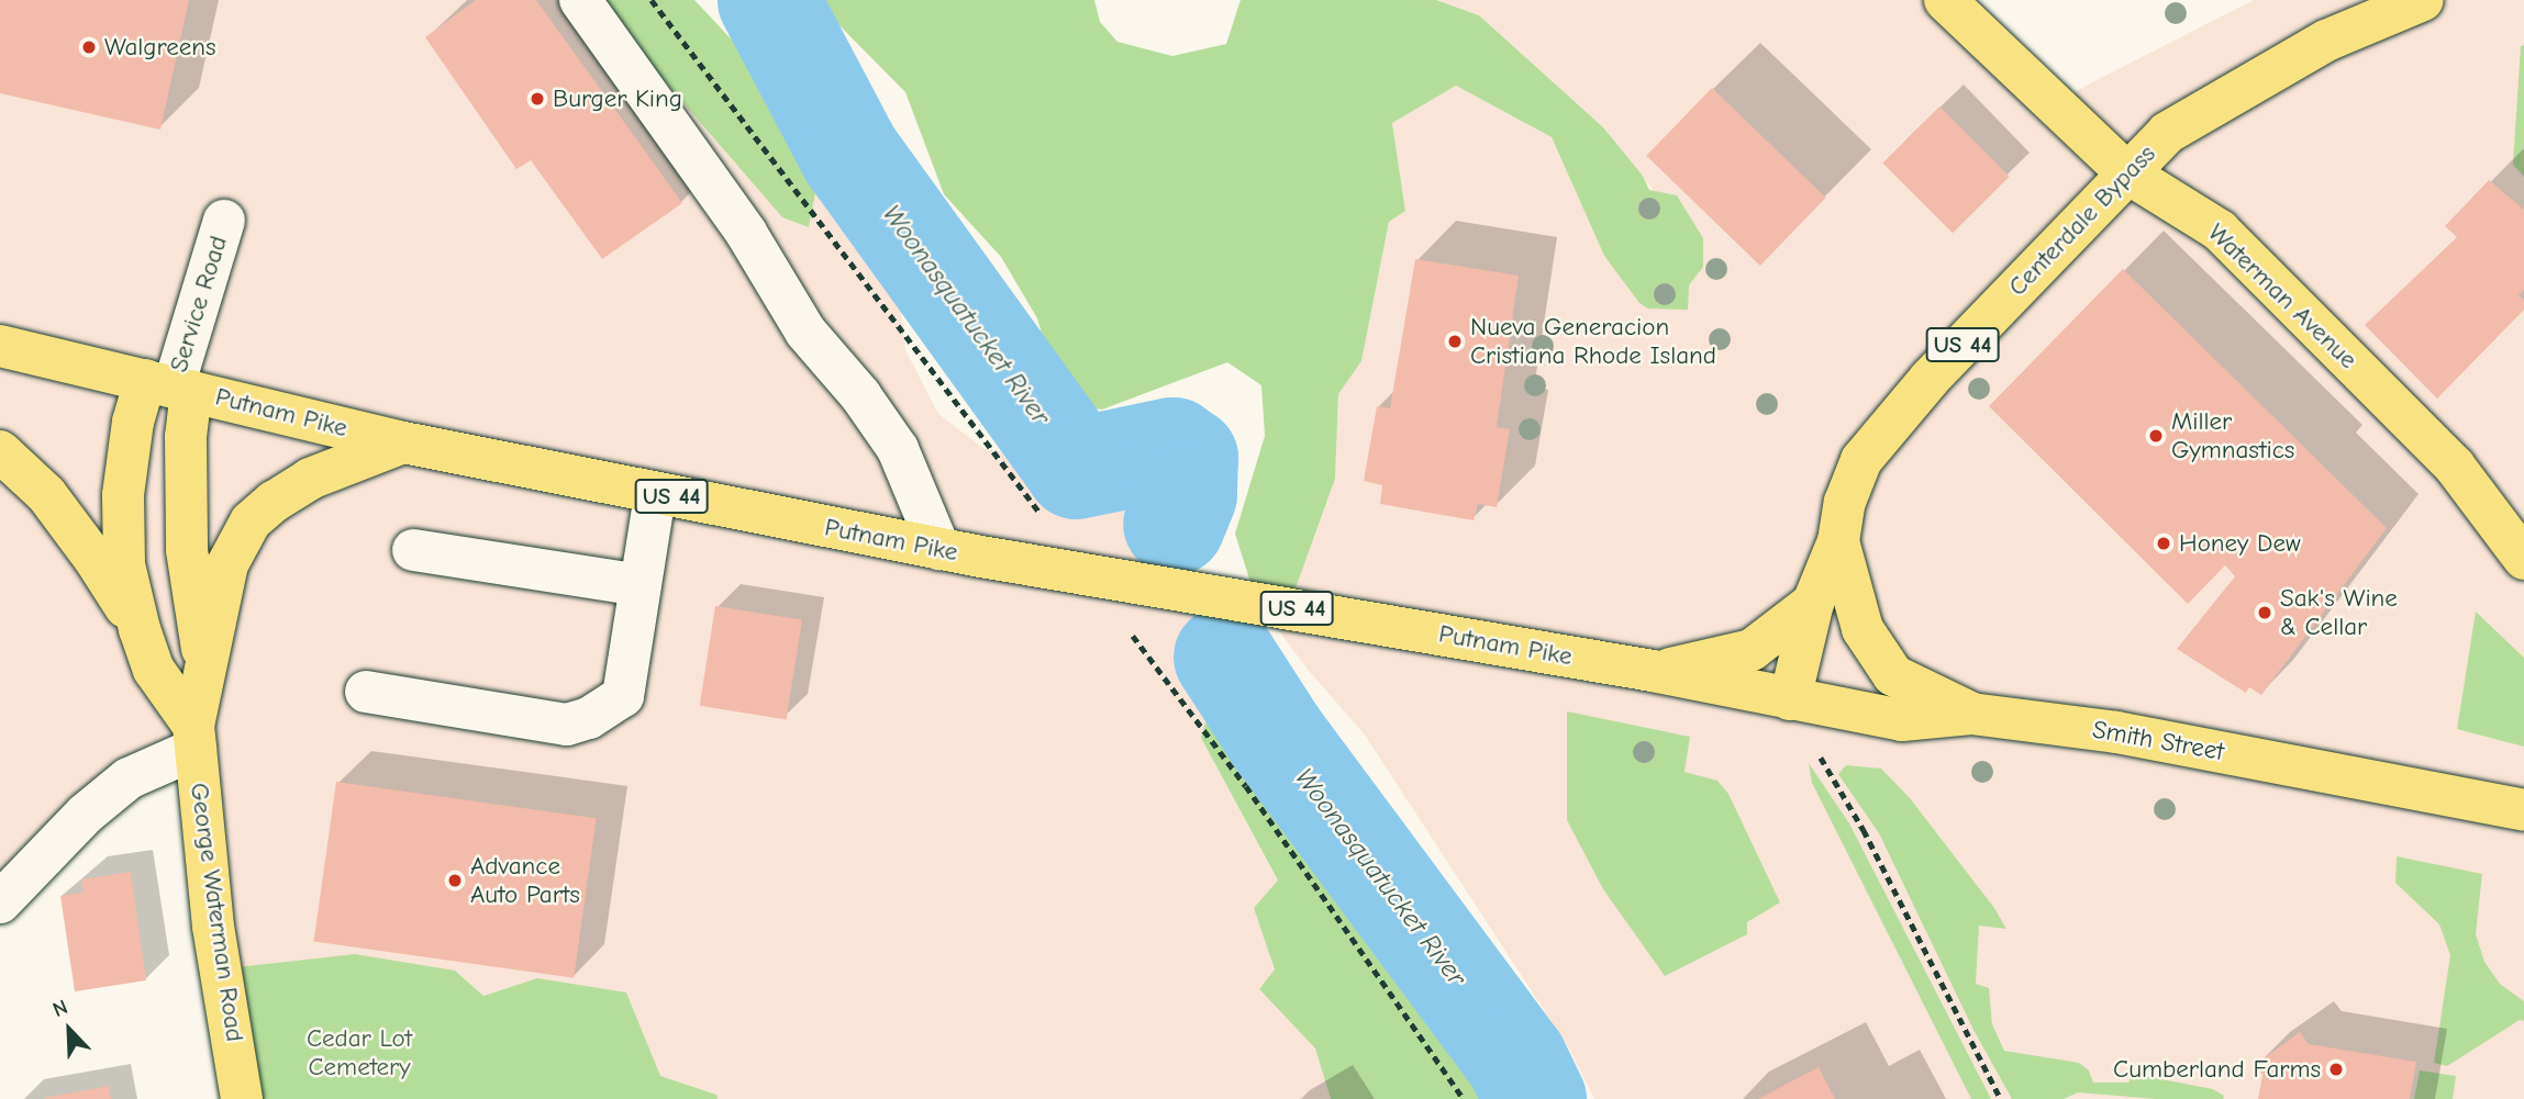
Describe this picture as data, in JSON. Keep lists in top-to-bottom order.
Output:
{
  "streets": {
    "main road": [
      "Centerdale Bypass",
      "Waterman Avenue",
      "US 44",
      "Putnam Pike",
      "Smith Street",
      "George Waterman Road"
    ],
    "street": ["Service Road"]
  },
  "crossings": [
    ["Centerdale Bypass", "Waterman Avenue"],
    ["Centerdale Bypass", "US 44"],
    ["Centerdale Bypass", "Putnam Pike"],
    ["Centerdale Bypass", "Smith Street"],
    ["Service Road", "Putnam Pike"],
    ["Service Road", "George Waterman Road"],
    ["US 44", "Putnam Pike"],
    ["Putnam Pike", "Smith Street"],
    ["Putnam Pike", "George Waterman Road"]
  ],
  "water": ["Woonasquatucket River"],
  "parks": ["Cedar Lot Cemetery"],
  "places": [
    "Walgreens",
    "Burger King",
    "Nueva Generacion Cristiana Rhode Island",
    "Miller Gymnastics",
    "Honey Dew",
    "Sak's Wine & Cellar",
    "Advance Auto Parts",
    "Cumberland Farms"
  ],
  "north": "top left"
}
